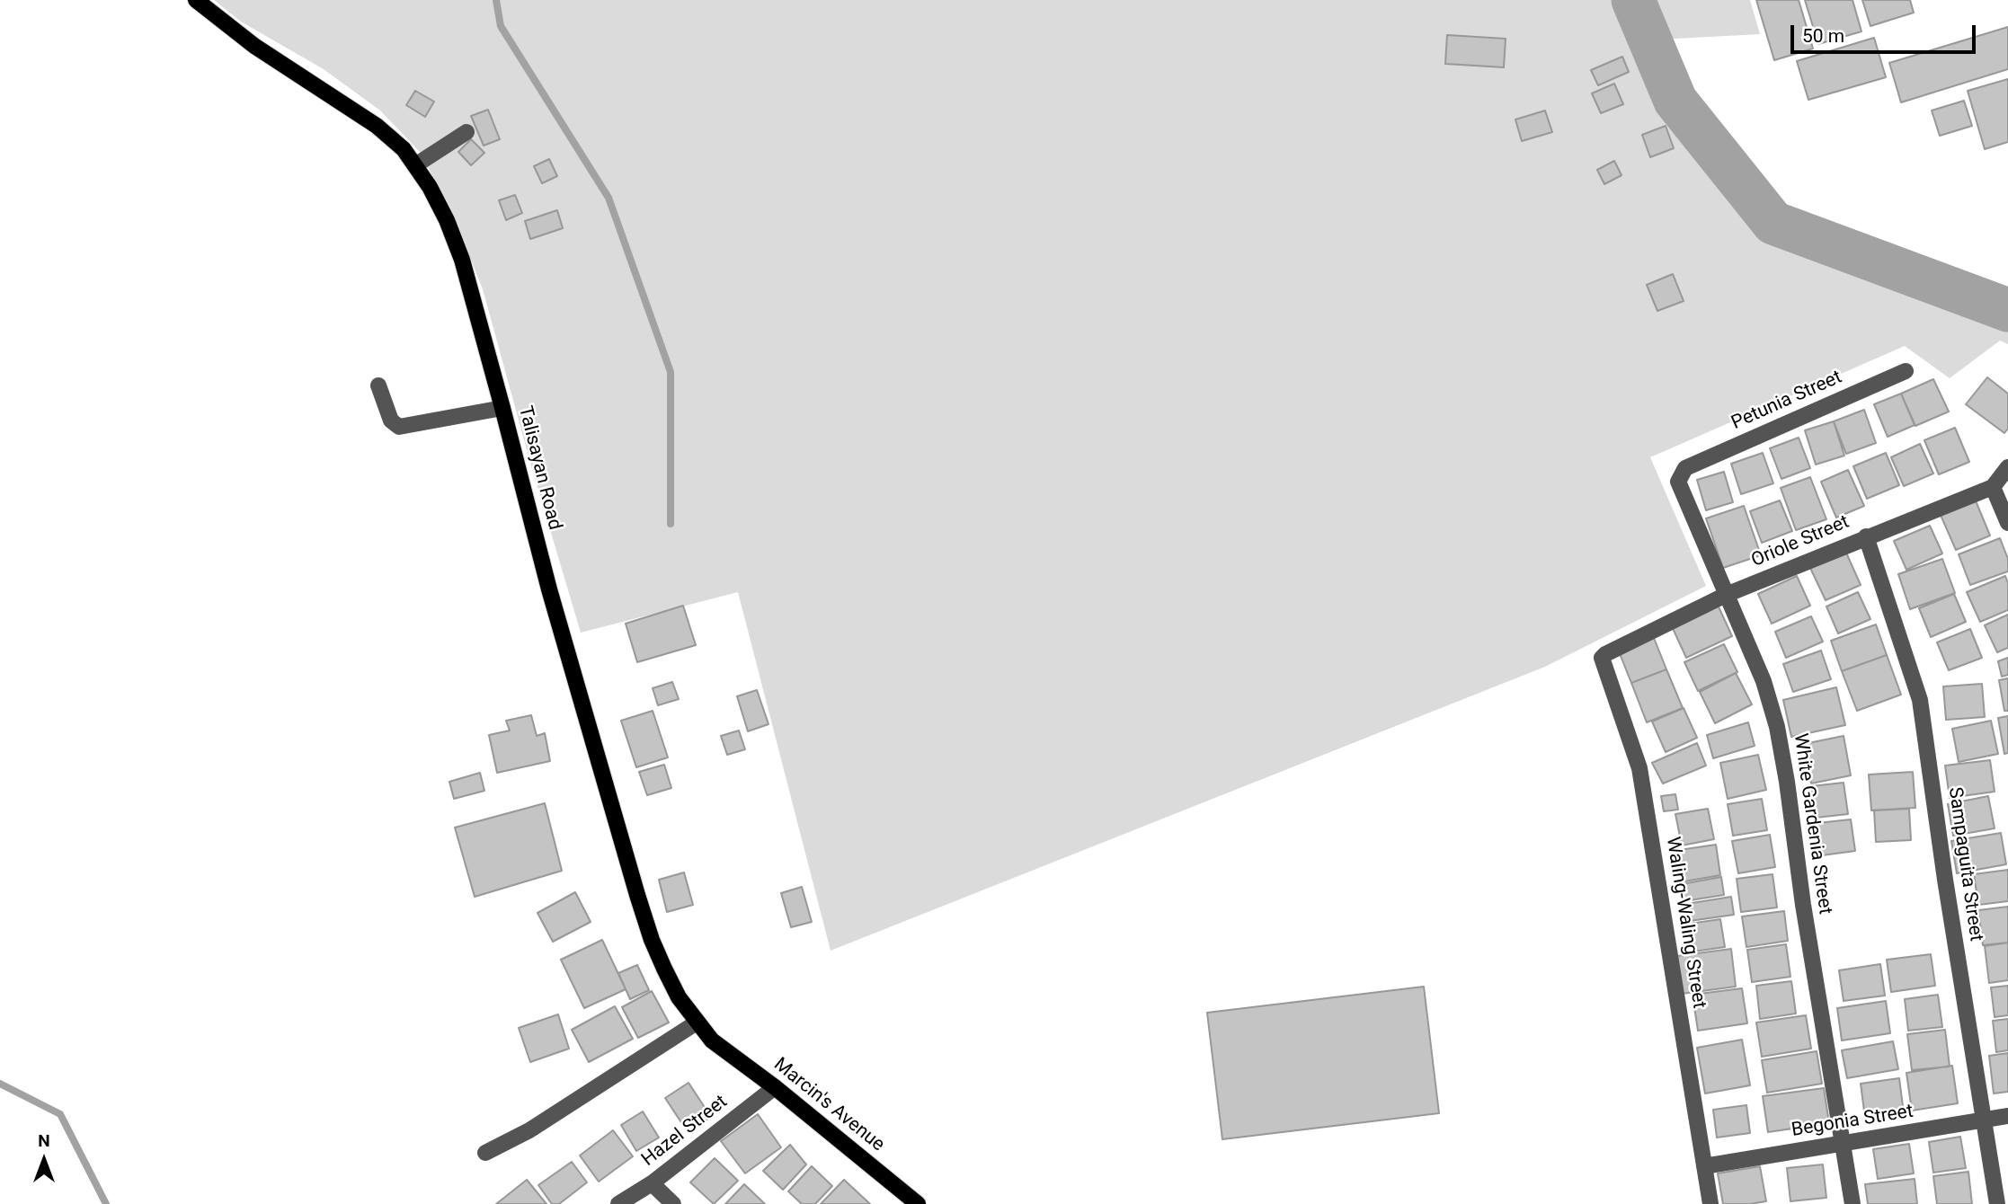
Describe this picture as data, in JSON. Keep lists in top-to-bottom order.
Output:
{
  "streets": {
    "main road": ["Talisayan Road", "Marcin's Avenue"],
    "street": [
      "Petunia Street",
      "Oriole Street",
      "White Gardenia Street",
      "Sampaguita Street",
      "Waling-Waling Street",
      "Begonia Street",
      "Hazel Street"
    ]
  },
  "crossings": [
    ["Petunia Street", "White Gardenia Street"],
    ["Talisayan Road", "Marcin's Avenue"],
    ["Oriole Street", "White Gardenia Street"],
    ["Oriole Street", "Sampaguita Street"],
    ["Oriole Street", "Waling-Waling Street"],
    ["White Gardenia Street", "Begonia Street"],
    ["Sampaguita Street", "Begonia Street"],
    ["Waling-Waling Street", "Begonia Street"],
    ["Marcin's Avenue", "Hazel Street"]
  ],
  "scale_bar": "50 m",
  "north": "top"
}
